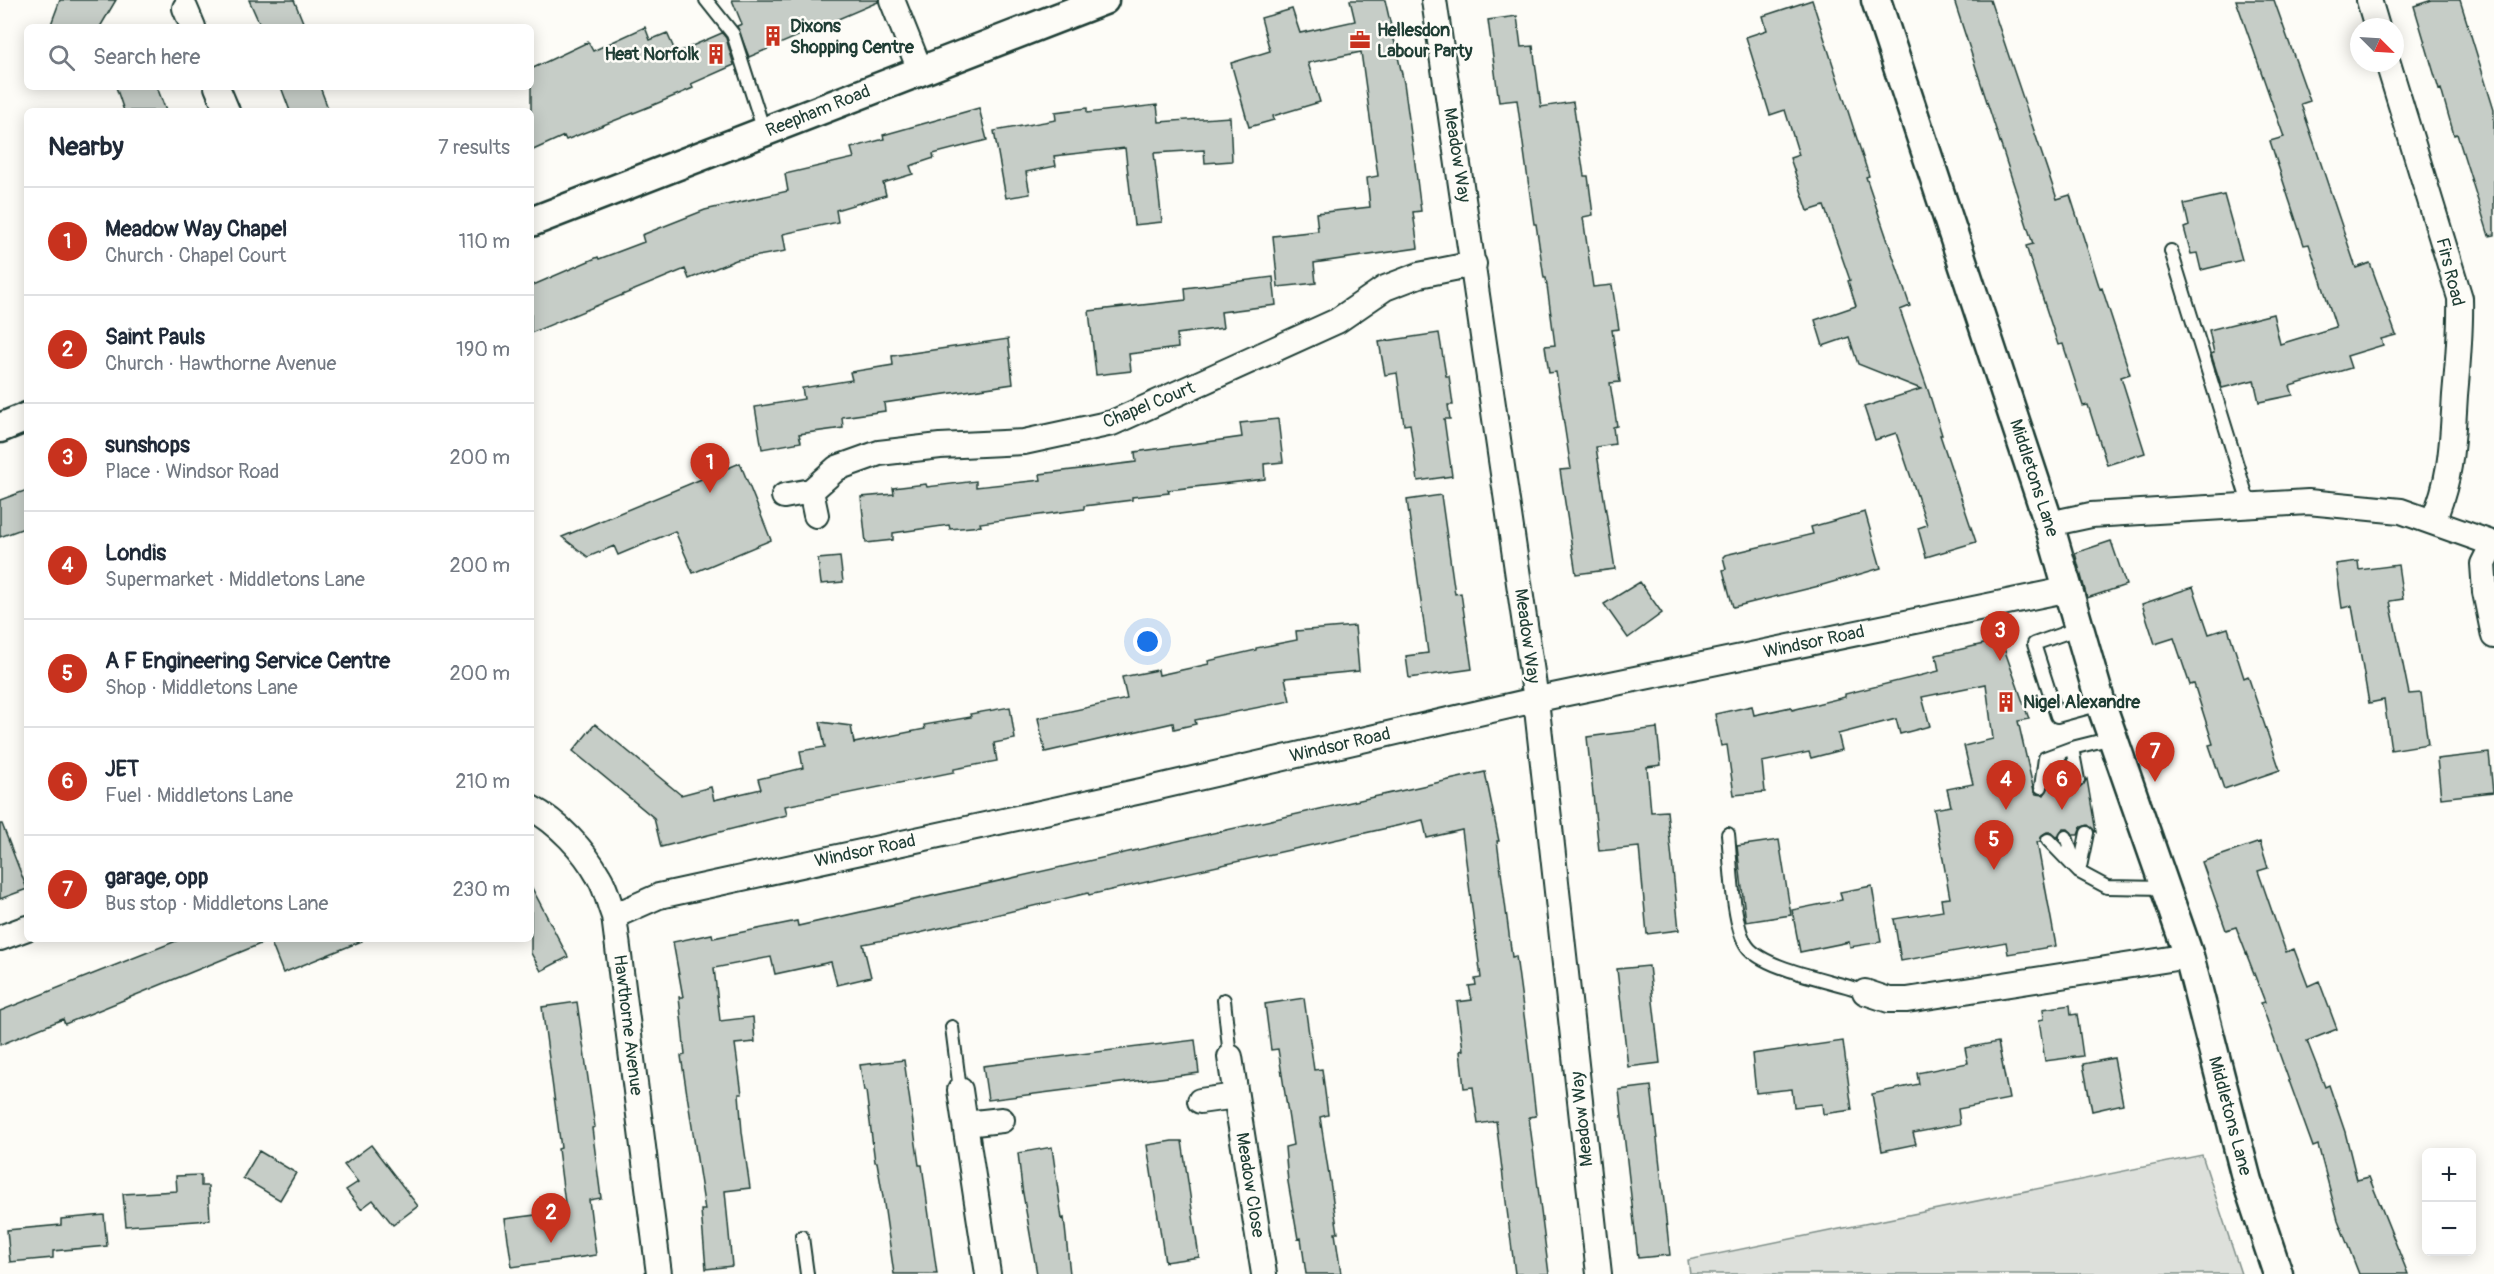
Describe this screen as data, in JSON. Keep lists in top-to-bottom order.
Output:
{
  "streets": {
    "street": [
      "Reepham Road",
      "Meadow Way",
      "Firs Road",
      "Chapel Court",
      "Middletons Lane",
      "Windsor Road",
      "Hawthorne Avenue",
      "Meadow Close"
    ]
  },
  "crossings": [
    ["Meadow Way", "Chapel Court"],
    ["Meadow Way", "Windsor Road"],
    ["Middletons Lane", "Windsor Road"],
    ["Windsor Road", "Hawthorne Avenue"]
  ],
  "places": {
    "building": ["Dixons Shopping Centre", "Heat Norfolk", "Nigel Alexandre"],
    "office": ["Hellesdon Labour Party"]
  },
  "north": "bottom right",
  "page": {
    "search": "Search here",
    "heading": ["Nearby", "7 results"],
    "list": [
      {
        "mark": "1",
        "name": "Meadow Way Chapel",
        "note": "Church · Chapel Court",
        "value": "110 m"
      },
      {
        "mark": "2",
        "name": "Saint Pauls",
        "note": "Church · Hawthorne Avenue",
        "value": "190 m"
      },
      {
        "mark": "3",
        "name": "sunshops",
        "note": "Place · Windsor Road",
        "value": "200 m"
      },
      {
        "mark": "4",
        "name": "Londis",
        "note": "Supermarket · Middletons Lane",
        "value": "200 m"
      },
      {
        "mark": "5",
        "name": "A F Engineering Service Centre",
        "note": "Shop · Middletons Lane",
        "value": "200 m"
      },
      {
        "mark": "6",
        "name": "JET",
        "note": "Fuel · Middletons Lane",
        "value": "210 m"
      },
      {
        "mark": "7",
        "name": "garage, opp",
        "note": "Bus stop · Middletons Lane",
        "value": "230 m"
      }
    ],
    "pins": [
      "1",
      "3",
      "7",
      "4",
      "6",
      "5",
      "2"
    ],
    "map_buttons": ["+", "−"]
  }
}
